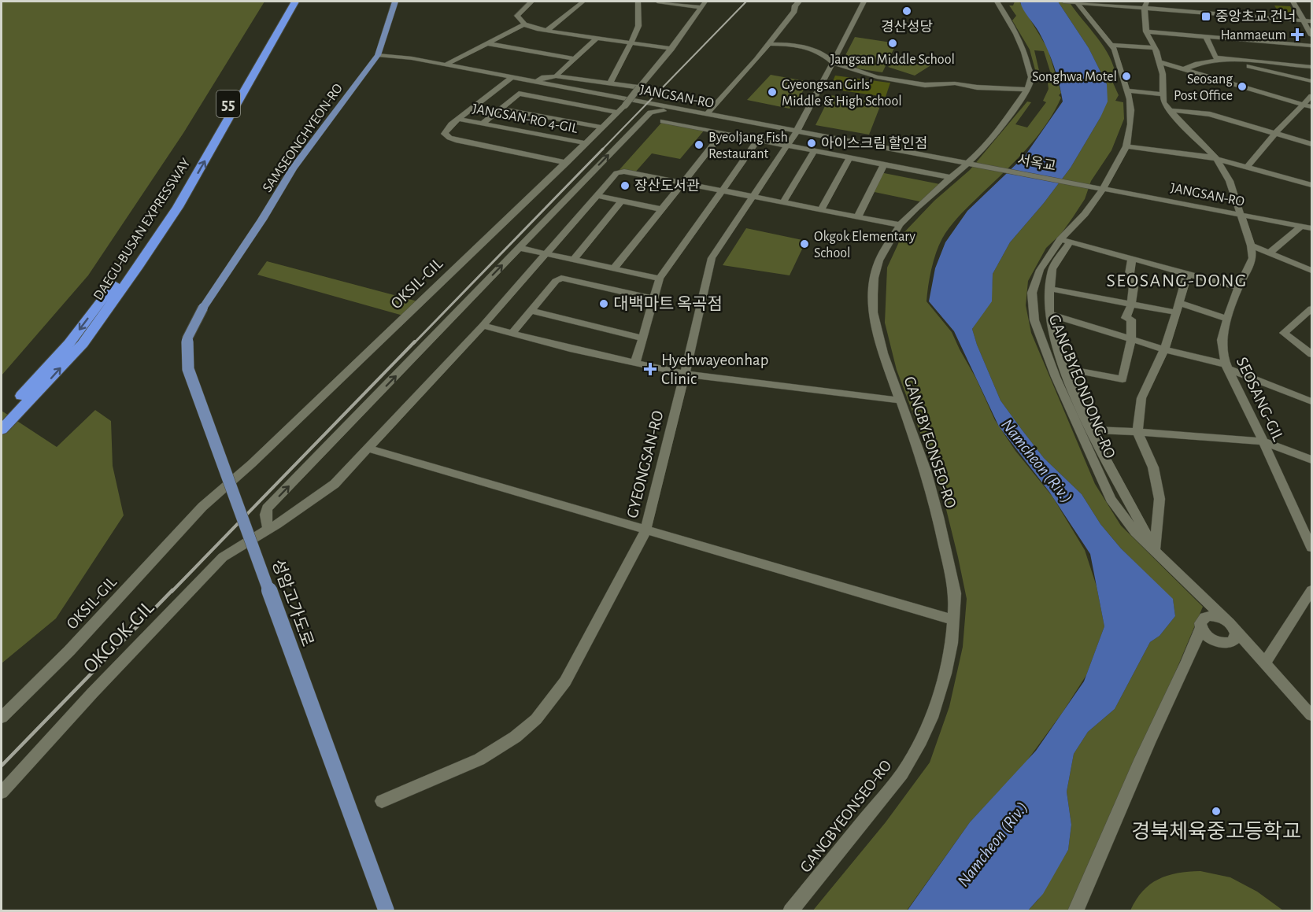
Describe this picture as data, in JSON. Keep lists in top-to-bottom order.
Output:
{
  "streets": {
    "highway": ["55", "DAEGU-BUSAN EXPRESSWAY"],
    "main road": ["SAMSEONGHYEON-RO", "성암고가도로"],
    "street": [
      "JANGSAN-RO",
      "JANGSAN-RO 4-GIL",
      "서옥교",
      "OKSIL-GIL",
      "GANGBYEONDONG-RO",
      "SEOSANG-GIL",
      "GANGBYEONSEO-RO",
      "GYEONGSAN-RO",
      "OKGOK-GIL"
    ]
  },
  "crossings": [
    ["JANGSAN-RO", "JANGSAN-RO 4-GIL"],
    ["JANGSAN-RO", "SAMSEONGHYEON-RO"],
    ["JANGSAN-RO", "서옥교"],
    ["JANGSAN-RO", "GANGBYEONDONG-RO"],
    ["JANGSAN-RO", "SEOSANG-GIL"],
    ["JANGSAN-RO", "GANGBYEONSEO-RO"],
    ["JANGSAN-RO", "GYEONGSAN-RO"],
    ["JANGSAN-RO 4-GIL", "OKSIL-GIL"],
    ["SAMSEONGHYEON-RO", "성암고가도로"],
    ["서옥교", "GANGBYEONDONG-RO"],
    ["서옥교", "GANGBYEONSEO-RO"]
  ],
  "districts": ["SEOSANG-DONG"],
  "water": ["Namcheon (Riv.)"],
  "places": {
    "other": [
      "경산성당",
      "Jangsan Middle School",
      "Songhwa Motel",
      "Seosang Post Office",
      "Gyeongsan Girls' Middle & High School",
      "아이스크림 할인점",
      "Byeoljang Fish Restaurant",
      "장산도서관",
      "Okgok Elementary School",
      "대백마트 옥곡점",
      "경북체육중고등학교"
    ],
    "transit": ["중앙초교 건너"],
    "health": ["Hanmaeum", "Hyehwayeonhap Clinic"]
  }
}
